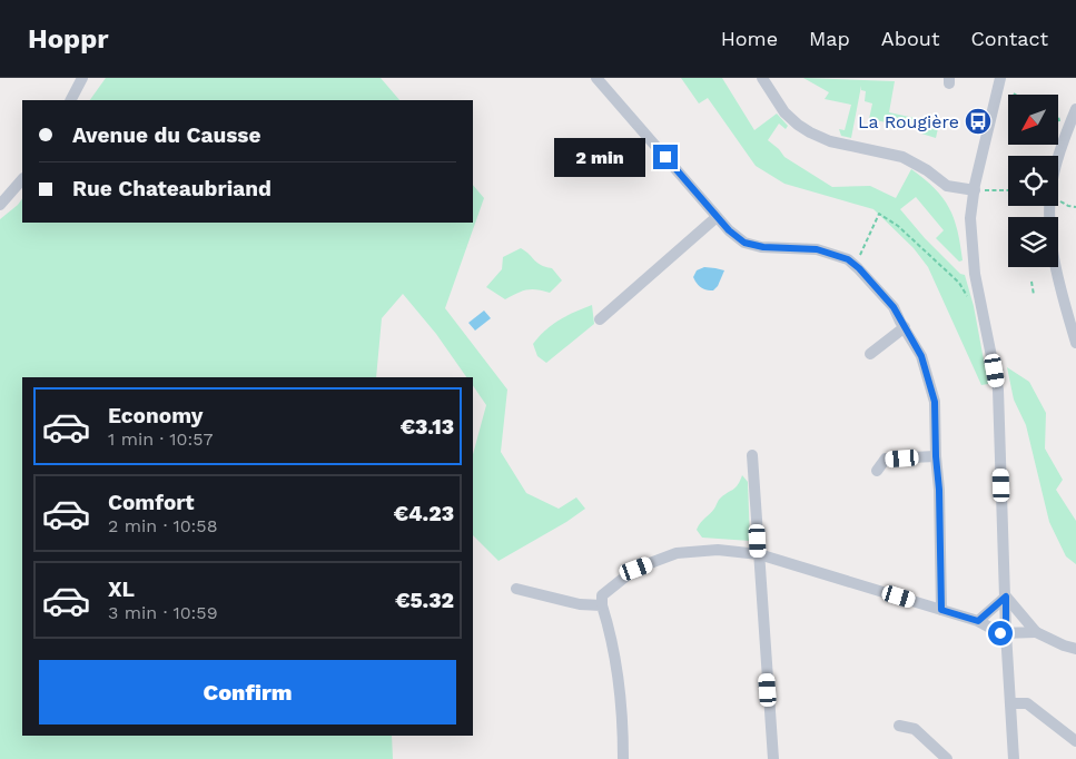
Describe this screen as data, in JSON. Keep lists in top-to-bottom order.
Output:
{
  "places": {
    "bus stop": ["La Rougière"]
  },
  "north": "bottom left",
  "page": {
    "header": "Hoppr",
    "nav": [
      "Home",
      "Map",
      "About",
      "Contact"
    ],
    "banner": ["Avenue du Causse", "Rue Chateaubriand"],
    "bubble": "2 min",
    "list": [
      {
        "name": "Economy",
        "note": "1 min · 10:57",
        "value": "€3.13"
      },
      {
        "name": "Comfort",
        "note": "2 min · 10:58",
        "value": "€4.23"
      },
      {
        "name": "XL",
        "note": "3 min · 10:59",
        "value": "€5.32"
      }
    ],
    "buttons": "Confirm"
  }
}
